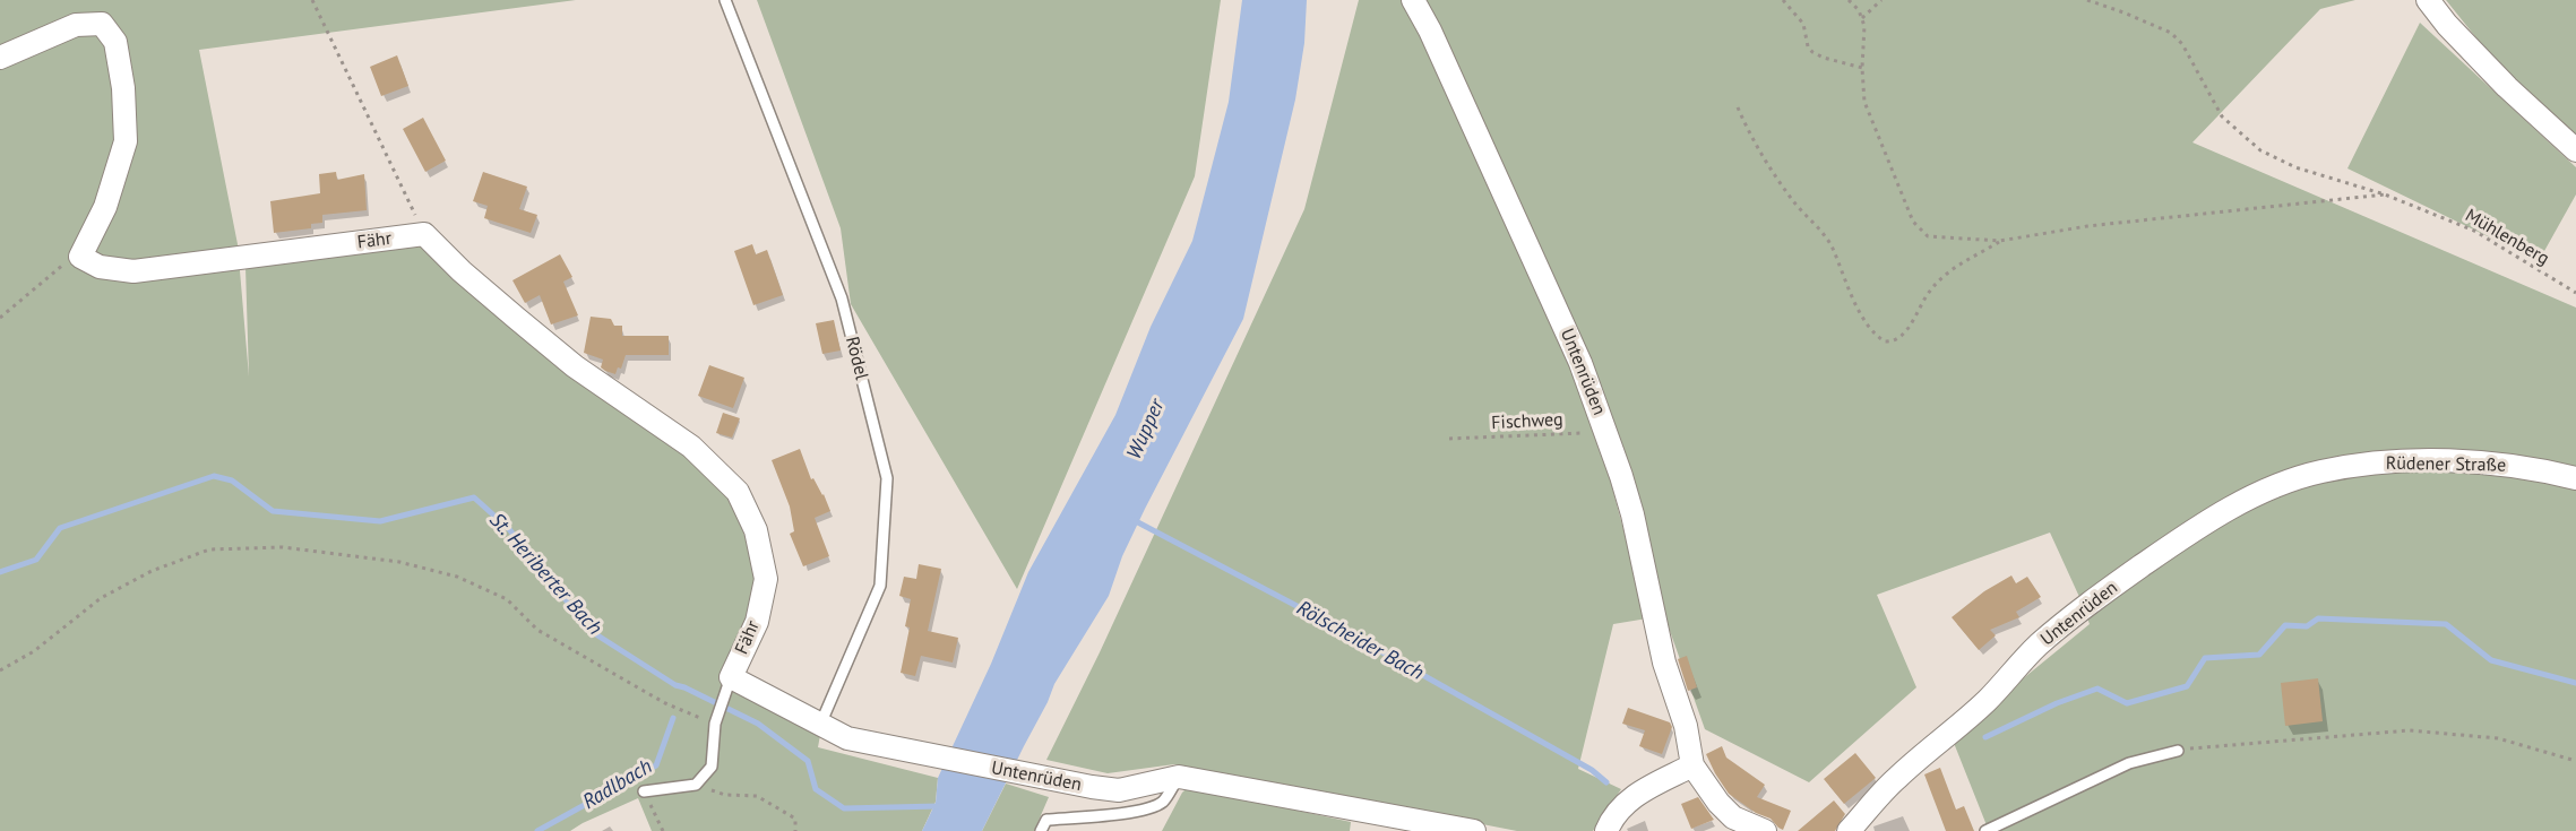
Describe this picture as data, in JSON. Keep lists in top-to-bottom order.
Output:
{
  "streets": {
    "street": ["Fähr", "Untenrüden", "Rüdener Straße"],
    "lane": ["Rödel"],
    "path": ["Mühlenberg", "Fischweg"]
  },
  "crossings": [
    ["Fähr", "Rödel"],
    ["Fähr", "Untenrüden"],
    ["Untenrüden", "Fischweg"],
    ["Untenrüden", "Rüdener Straße"]
  ],
  "water": [
    "Wupper",
    "St. Heriberter Bach",
    "Rölscheider Bach",
    "Radlbach"
  ]
}
